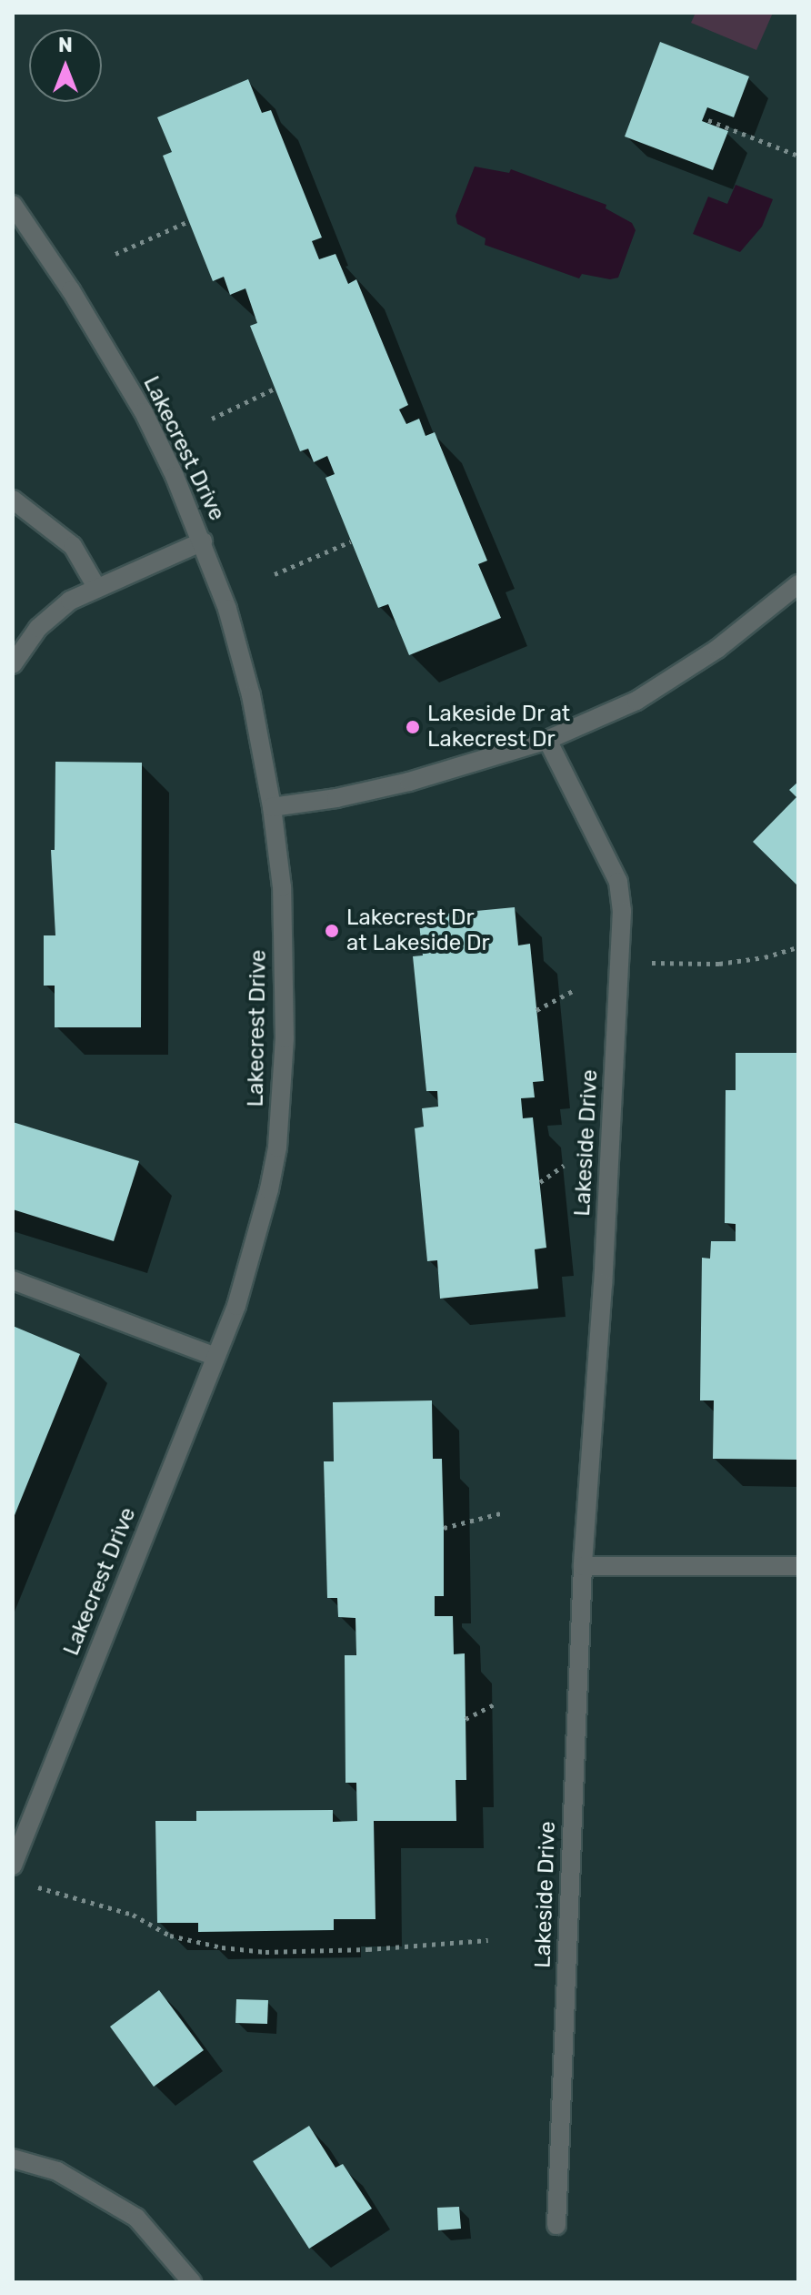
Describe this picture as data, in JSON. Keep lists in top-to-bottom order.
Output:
{
  "streets": {
    "street": ["Lakecrest Drive", "Lakeside Drive"]
  },
  "places": ["Lakeside Dr at Lakecrest Dr", "Lakecrest Dr at Lakeside Dr"],
  "north": "top"
}
